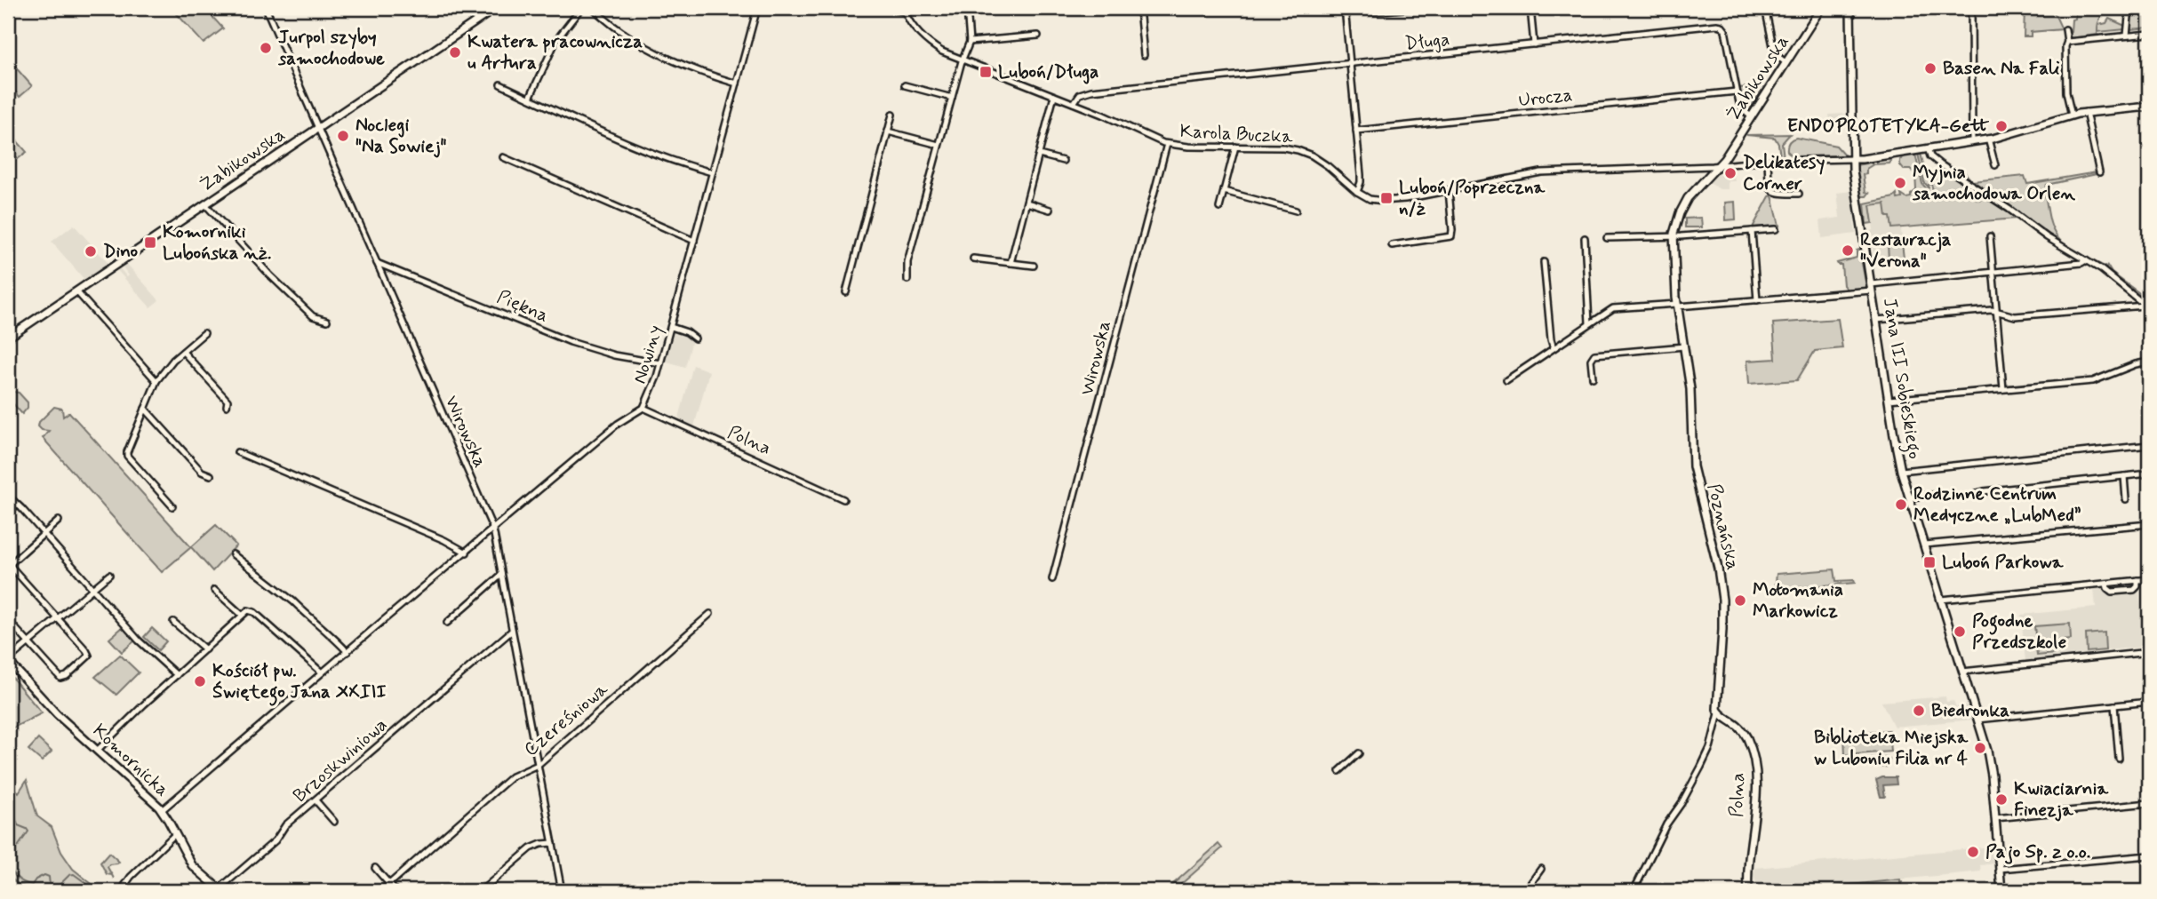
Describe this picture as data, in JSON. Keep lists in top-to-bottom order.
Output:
{
  "streets": {
    "street": [
      "Długa",
      "Żabikowska",
      "Urocza",
      "Karola Buczka",
      "Piękna",
      "Nowiny",
      "Wirowska",
      "Jana III Sobieskiego",
      "Polna",
      "Poznańska",
      "Czereśniowa",
      "Komornicka",
      "Brzoskwiniowa"
    ]
  },
  "crossings": [
    ["Długa", "Urocza"],
    ["Długa", "Karola Buczka"],
    ["Żabikowska", "Karola Buczka"],
    ["Żabikowska", "Wirowska"],
    ["Żabikowska", "Poznańska"],
    ["Karola Buczka", "Wirowska"],
    ["Karola Buczka", "Jana III Sobieskiego"],
    ["Karola Buczka", "Poznańska"],
    ["Piękna", "Nowiny"],
    ["Piękna", "Wirowska"],
    ["Nowiny", "Wirowska"],
    ["Nowiny", "Polna"],
    ["Wirowska", "Czereśniowa"],
    ["Wirowska", "Brzoskwiniowa"],
    ["Polna", "Poznańska"],
    ["Komornicka", "Brzoskwiniowa"]
  ],
  "places": {
    "other": [
      "Jurpol szyby samochodowe",
      "Kwatera pracownicza u Artura",
      "Basen Na Fali",
      "ENDOPROTETYKA-Gett",
      "Noclegi \"Na Sowiej\"",
      "Delikatesy Corner",
      "Myjnia samochodowa Orlen",
      "Restauracja \"Verona\"",
      "Dino",
      "Rodzinne Centrum Medyczne „LubMed”",
      "Motomania Markowicz",
      "Pogodne Przedszkole",
      "Kościół pw. Świętego Jana XXIII",
      "Biedronka",
      "Biblioteka Miejska w Luboniu Filia nr 4",
      "Kwiaciarnia Finezja",
      "Pajo Sp. z o.o."
    ],
    "transit": [
      "Luboń/Długa",
      "Luboń/Poprzeczna n/ż",
      "Komorniki Lubońska nż.",
      "Luboń Parkowa"
    ]
  }
}
